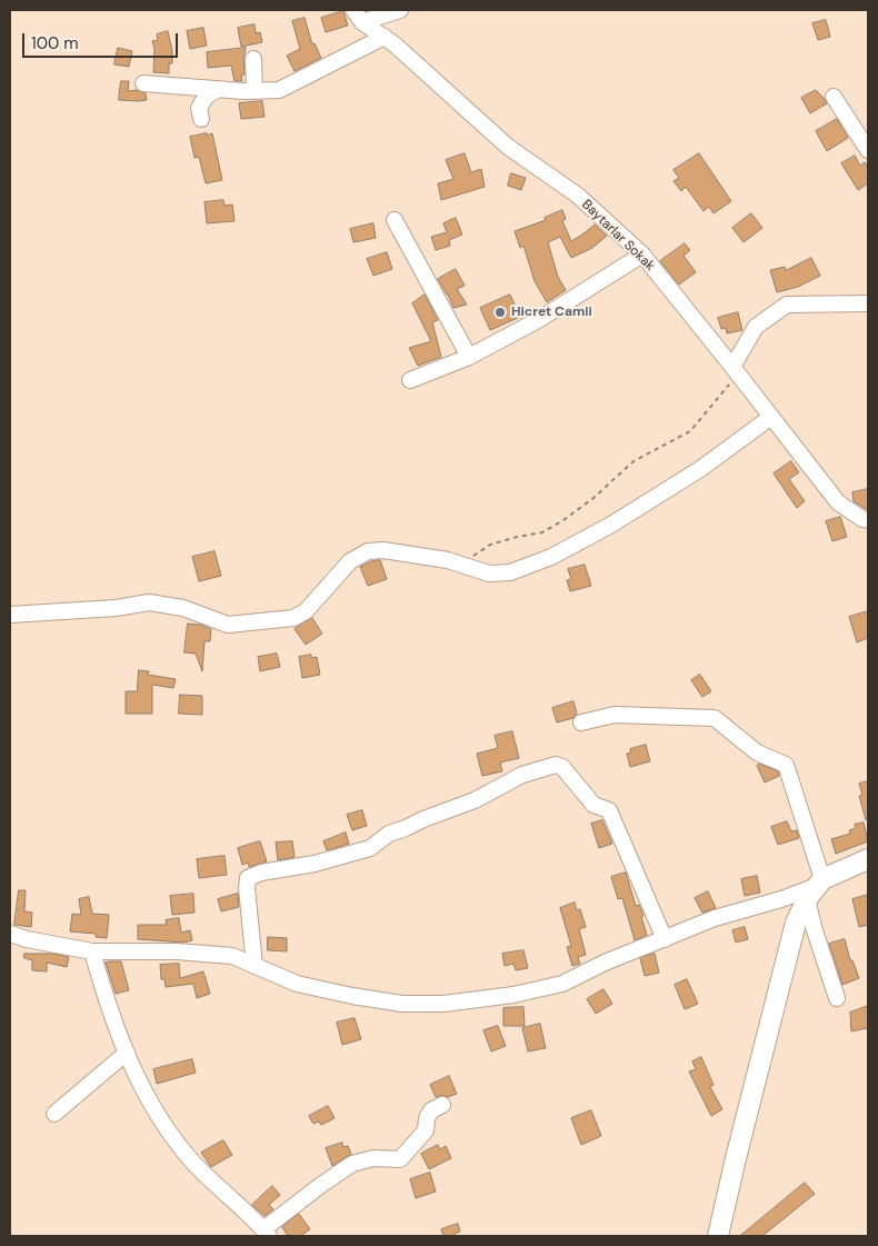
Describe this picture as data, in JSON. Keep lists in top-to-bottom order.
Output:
{
  "streets": {
    "street": ["Baytarlar Sokak"]
  },
  "places": ["Hicret Camii"],
  "scale_bar": "100 m"
}
